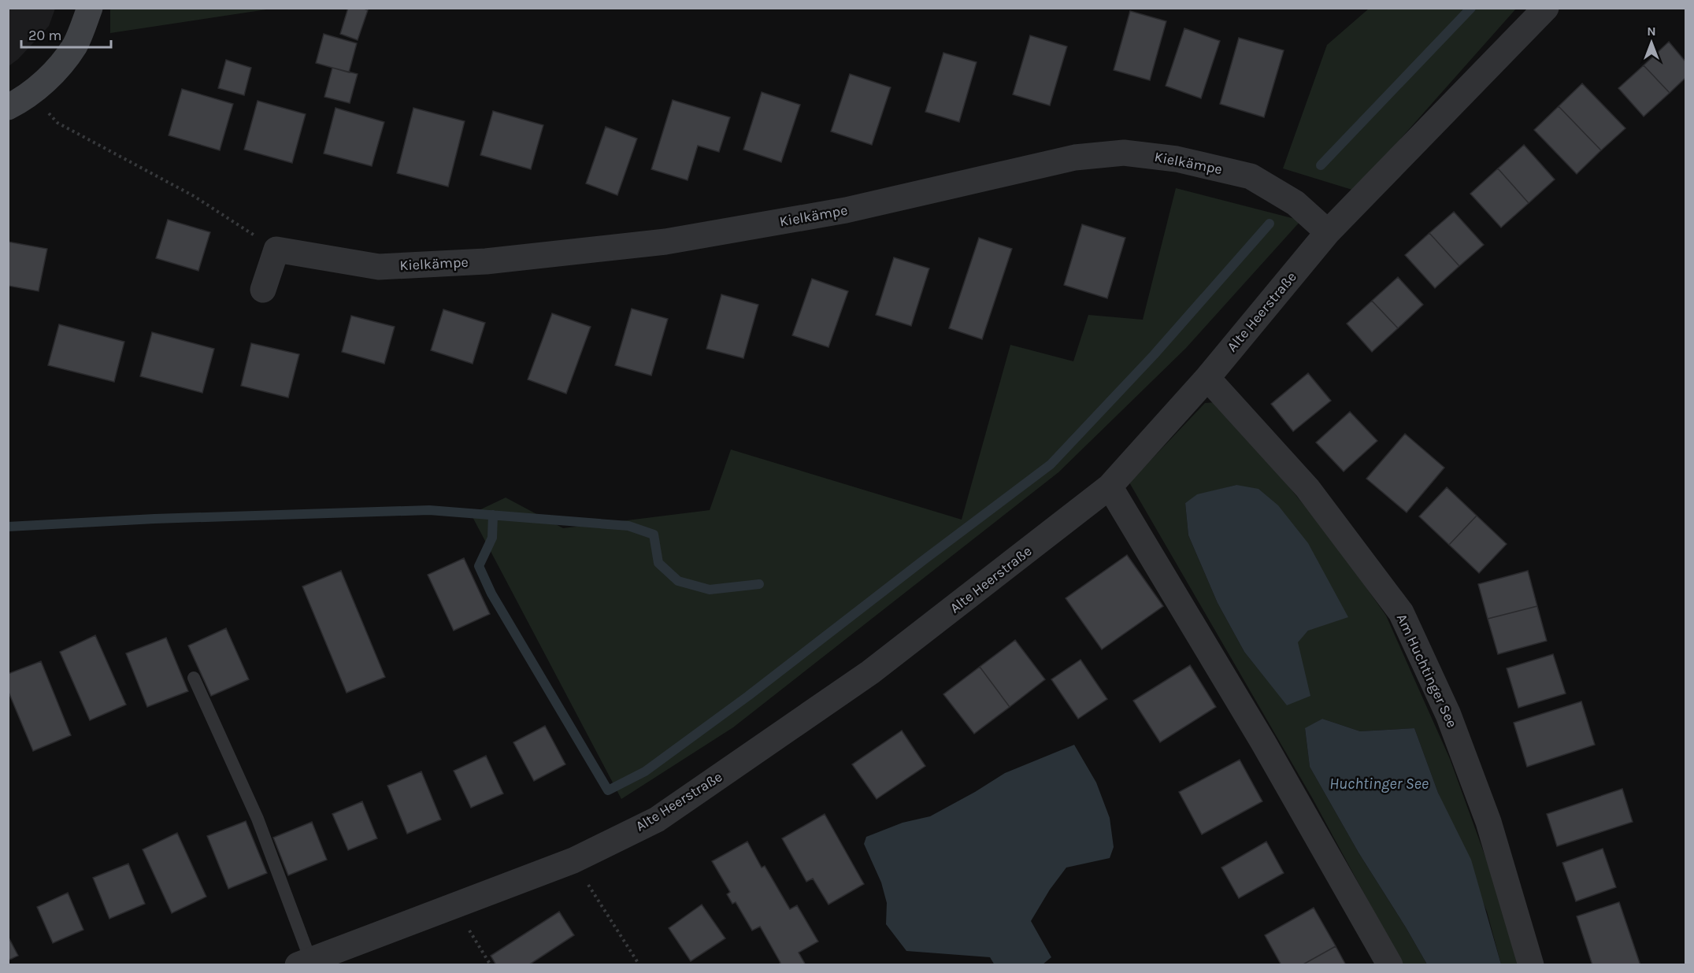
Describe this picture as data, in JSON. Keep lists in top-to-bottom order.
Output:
{
  "streets": {
    "street": ["Kielkämpe", "Alte Heerstraße", "Am Huchtinger See"]
  },
  "crossings": [
    ["Kielkämpe", "Alte Heerstraße"],
    ["Alte Heerstraße", "Am Huchtinger See"]
  ],
  "water": ["Huchtinger See"],
  "scale_bar": "20 m",
  "north": "top"
}
